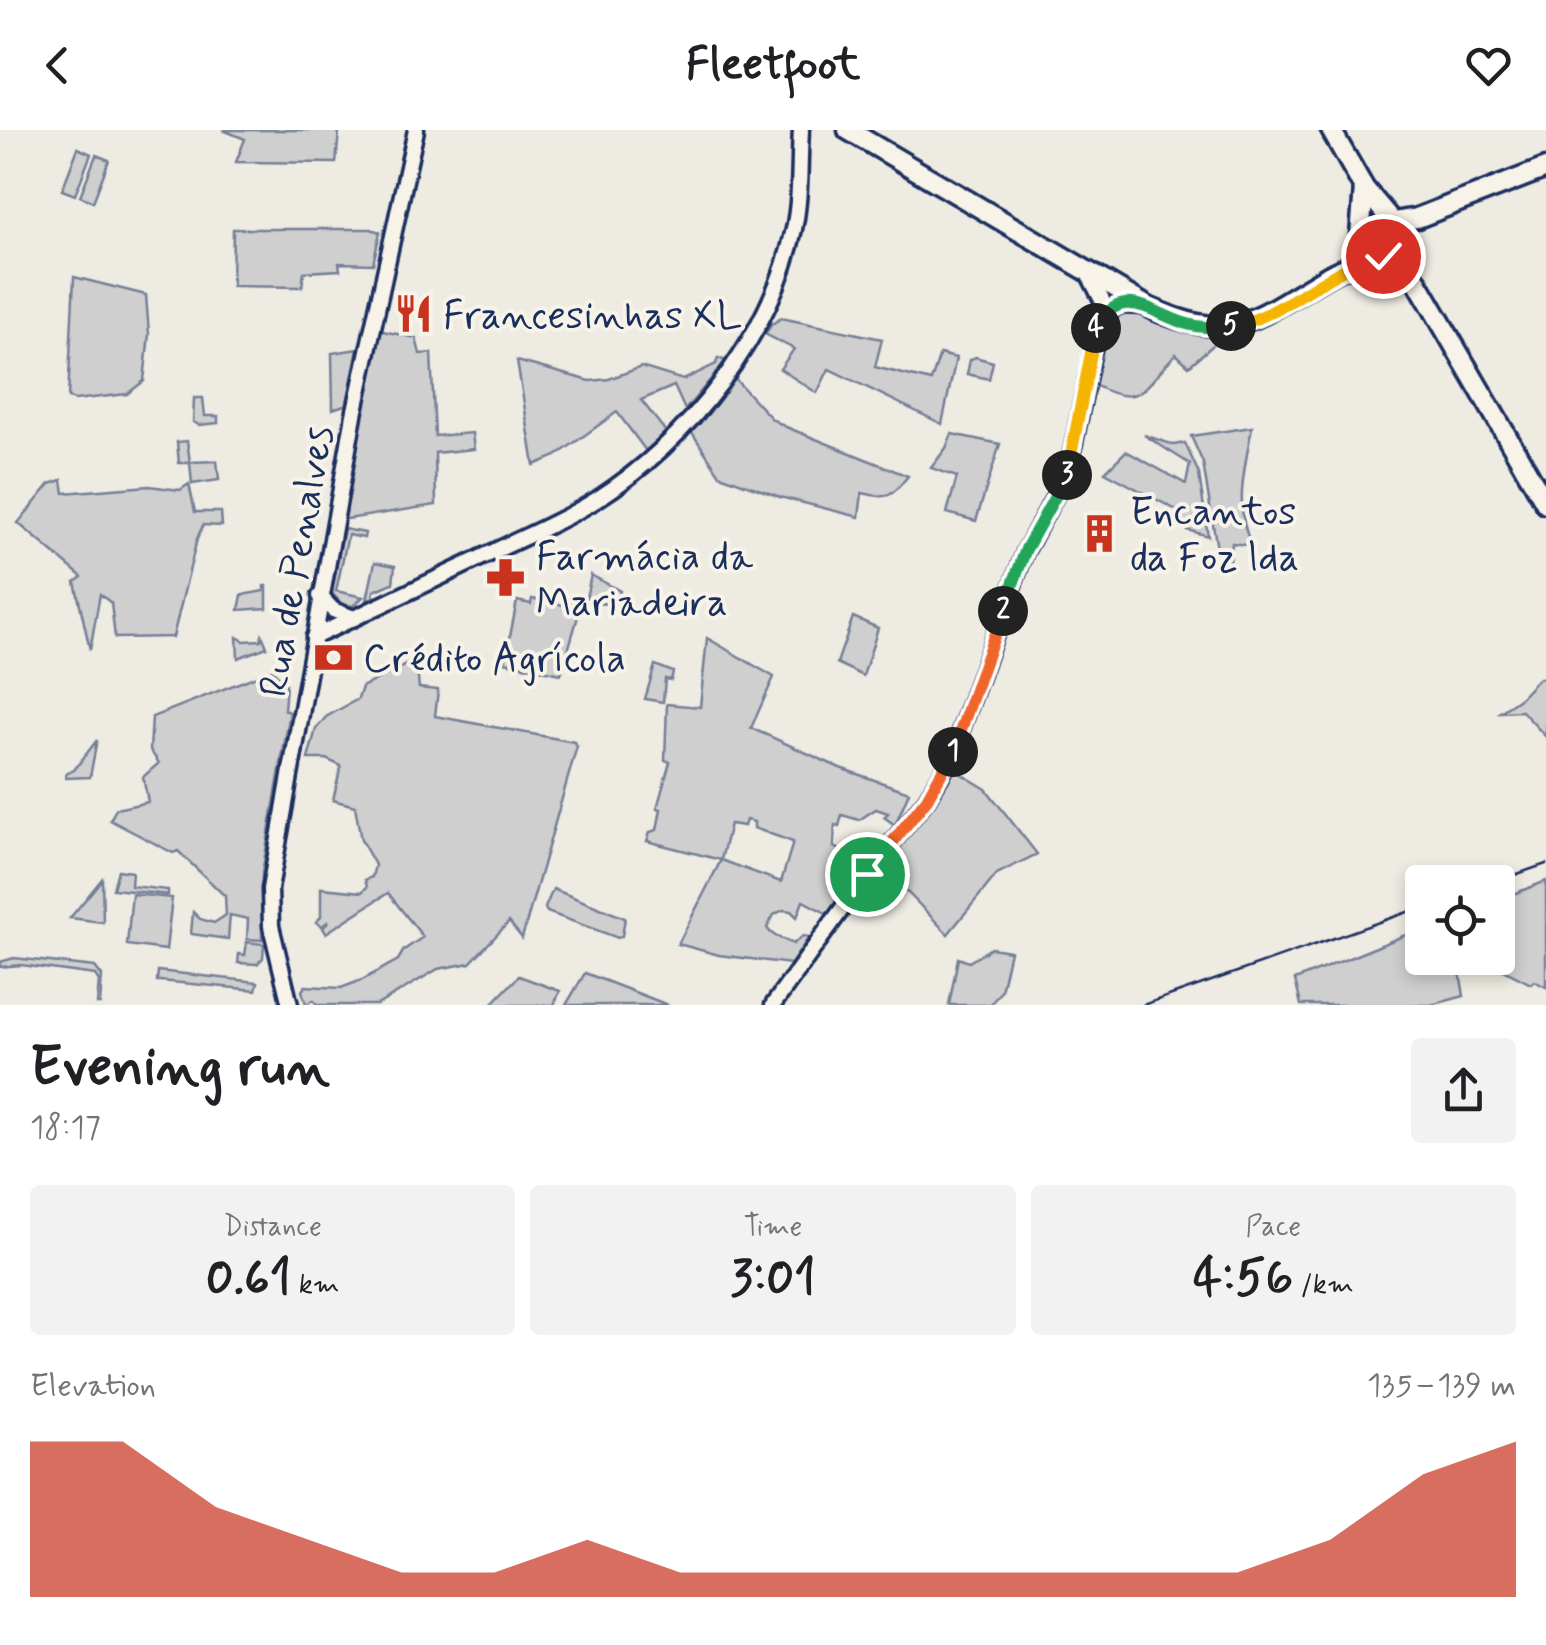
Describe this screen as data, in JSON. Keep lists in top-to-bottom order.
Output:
{
  "streets": {
    "street": ["Rua de Penalves"]
  },
  "places": {
    "restaurant": ["Francesinhas XL"],
    "building": ["Encantos da Foz lda"],
    "pharmacy": ["Farmácia da Mariadeira"],
    "bank": ["Crédito Agrícola"]
  },
  "page": {
    "header": "Fleetfoot",
    "pins": [
      "5",
      "4",
      "3",
      "2",
      "1"
    ],
    "heading": ["Evening run", "18:17"],
    "stats": [
      ["Distance", "0.61 km"],
      ["Time", "3:01"],
      ["Pace", "4:56 /km"]
    ],
    "chart": ["Elevation", "135–139 m"]
  }
}
